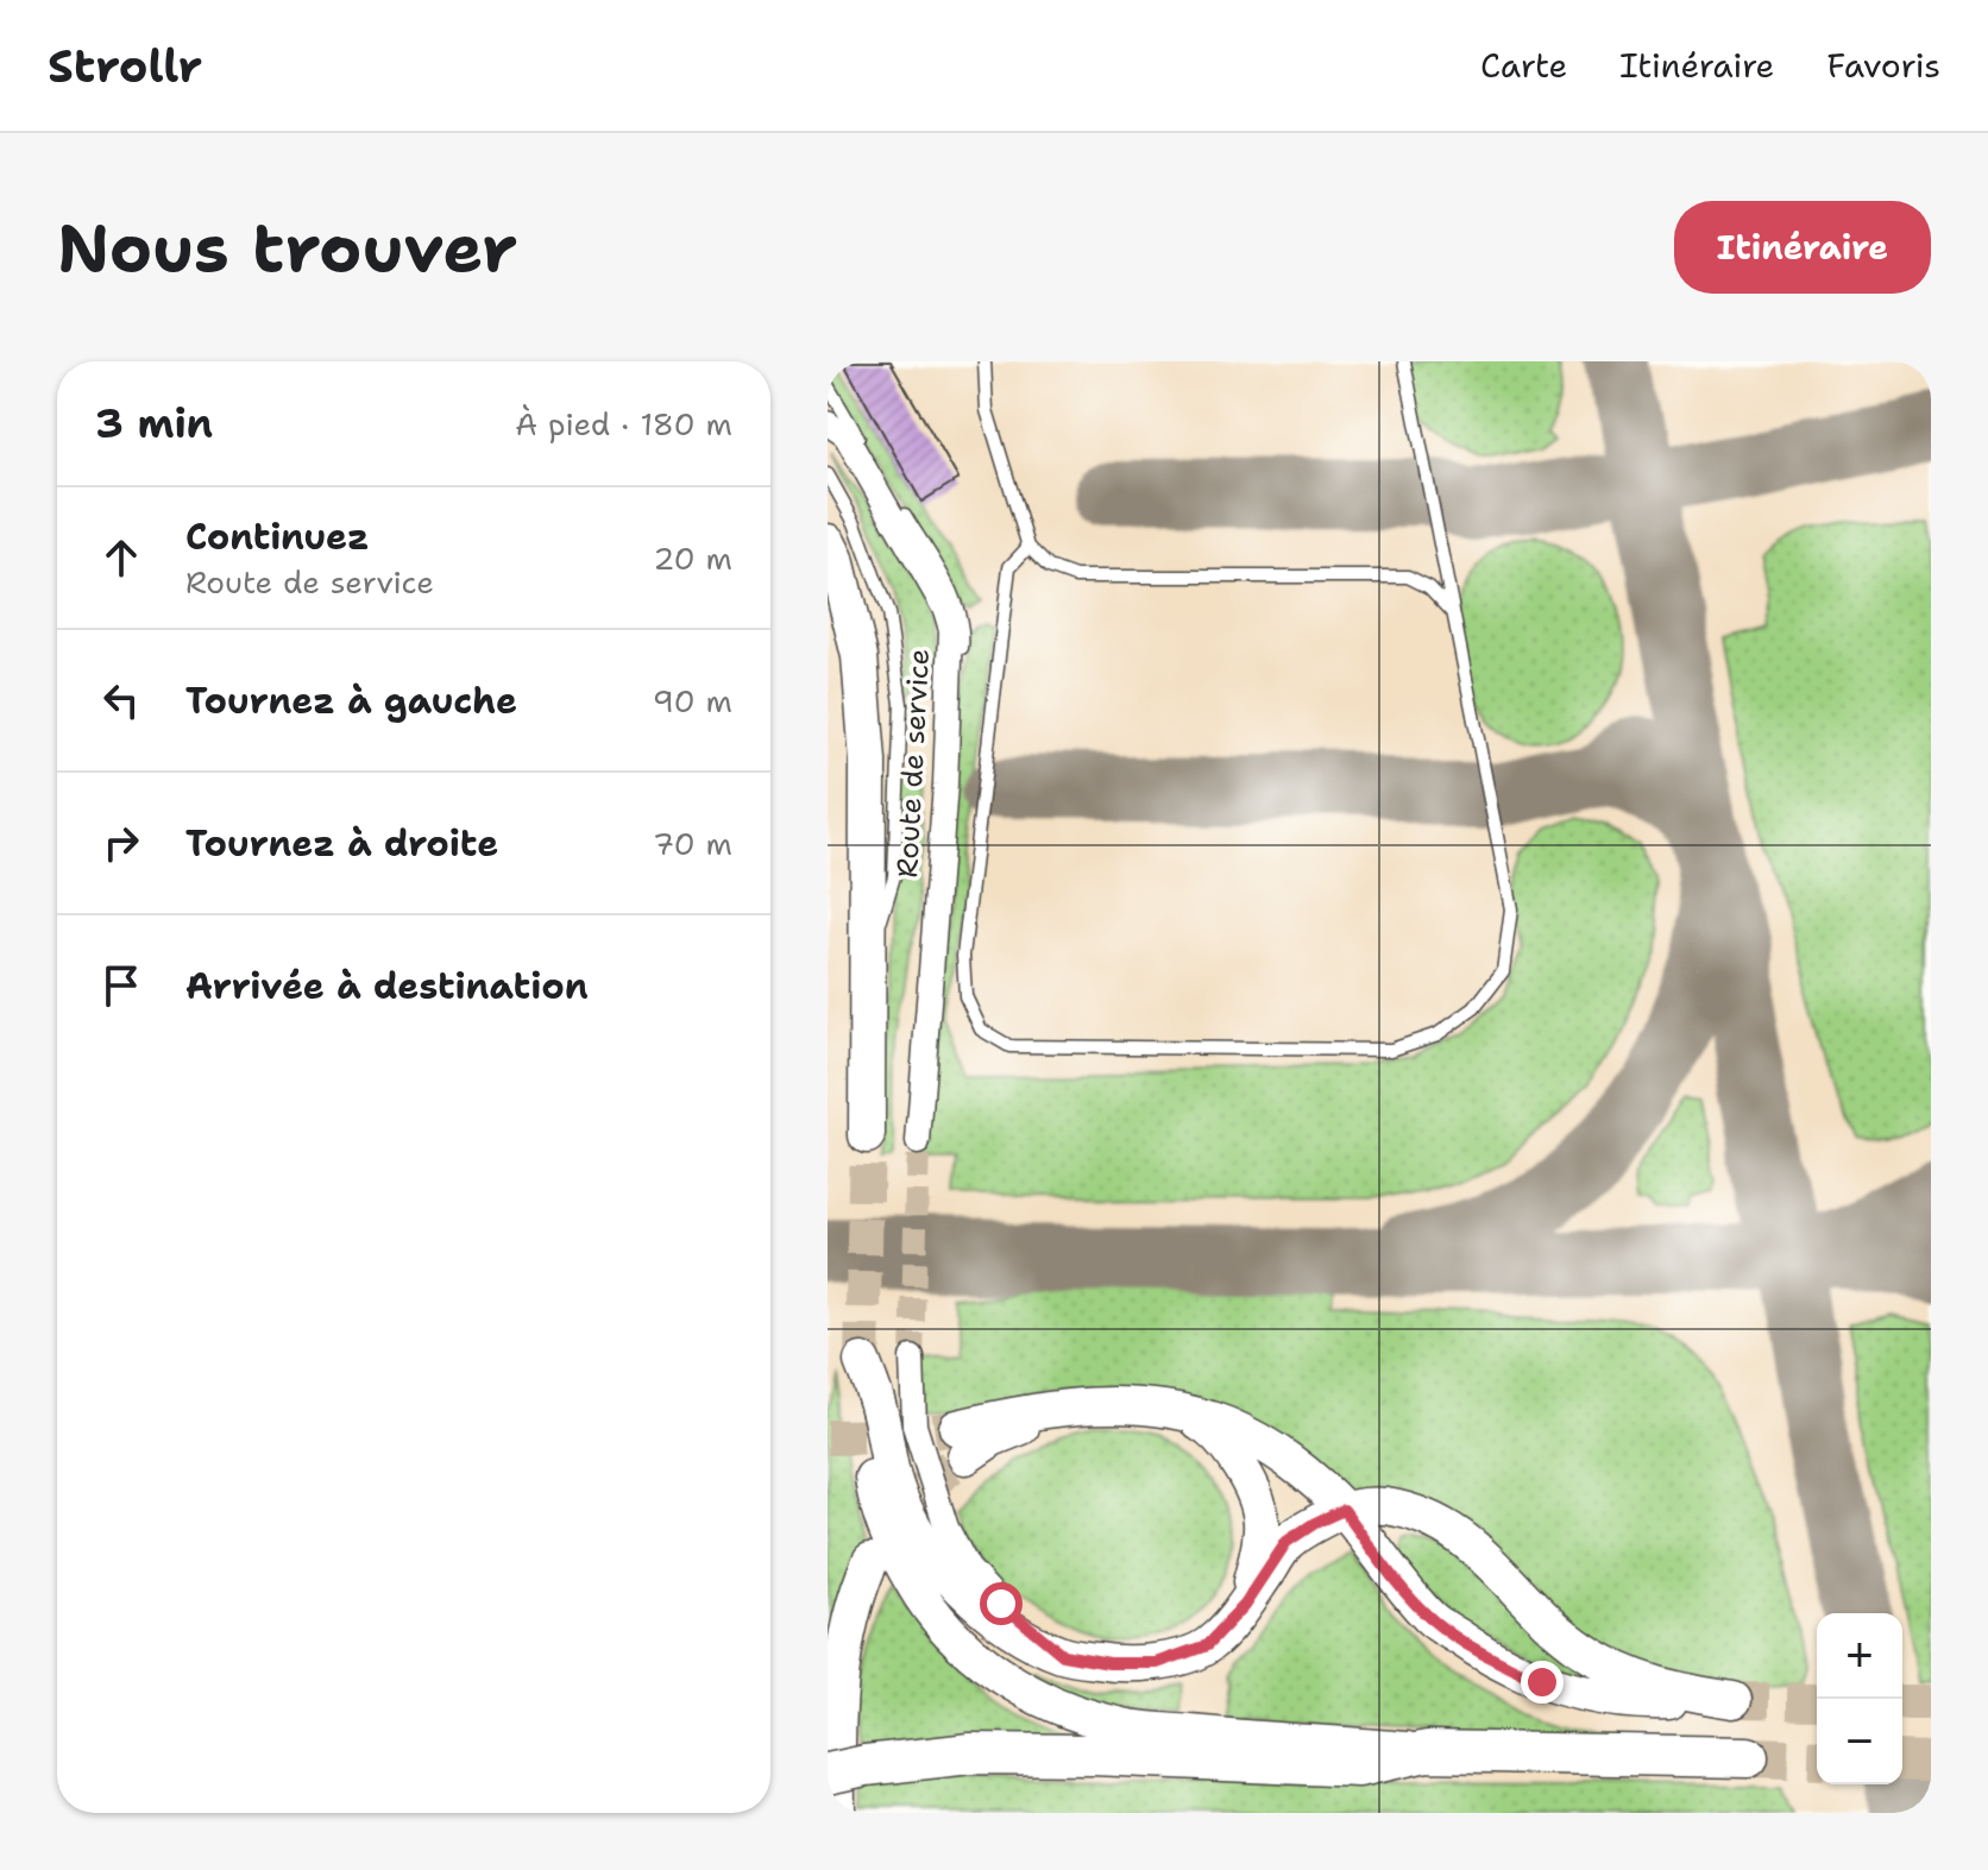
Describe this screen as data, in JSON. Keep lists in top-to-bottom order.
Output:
{
  "streets": {
    "street": ["Route de service"]
  },
  "page": {
    "header": "Strollr",
    "nav": ["Carte", "Itinéraire", "Favoris"],
    "buttons": "Itinéraire",
    "title": "Nous trouver",
    "heading": ["3 min", "À pied · 180 m"],
    "list": [
      ["Continuez", "Route de service", "20 m"],
      ["Tournez à gauche", "90 m"],
      ["Tournez à droite", "70 m"],
      "Arrivée à destination"
    ],
    "map_buttons": ["+", "−"]
  }
}
